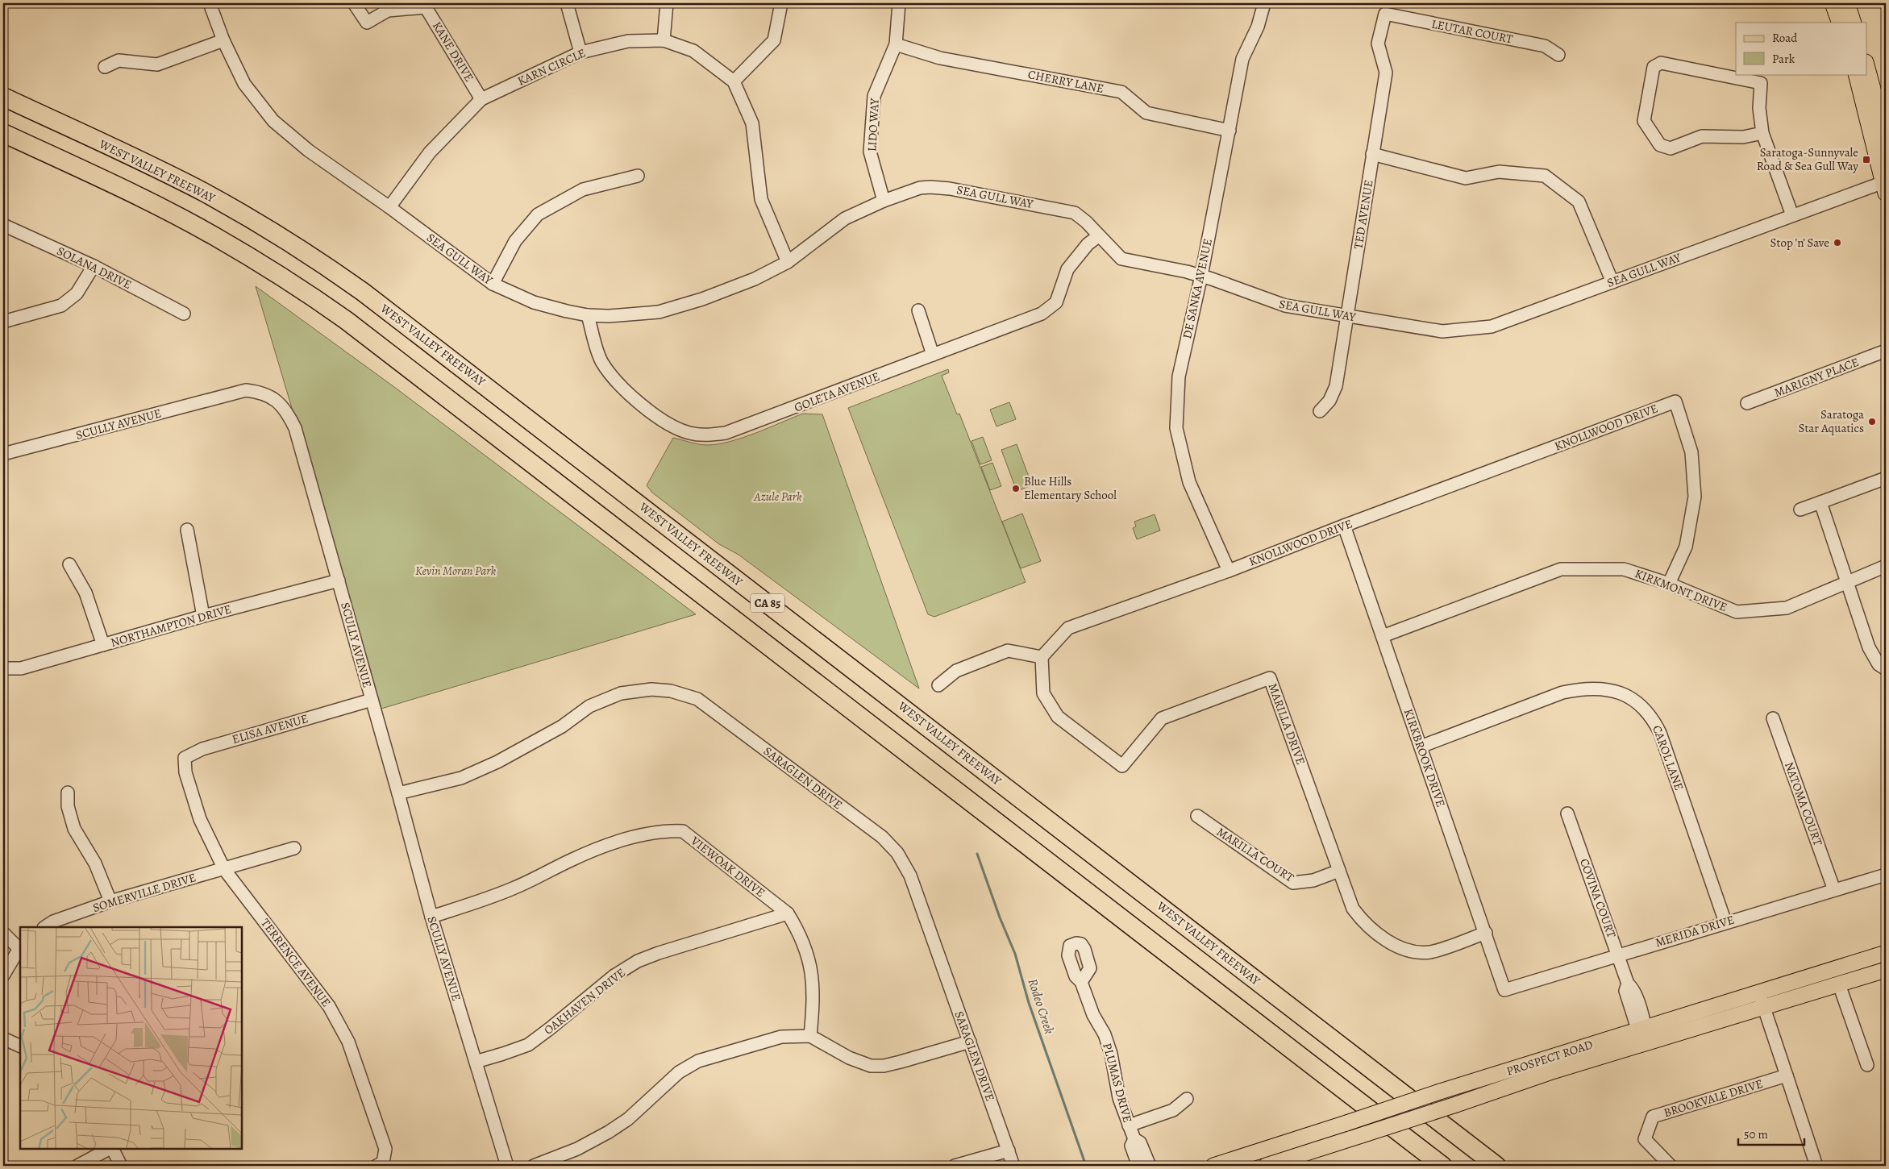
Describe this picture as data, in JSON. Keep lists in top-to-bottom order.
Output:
{
  "streets": {
    "highway": ["WEST VALLEY FREEWAY", "CA 85"],
    "main road": ["PROSPECT ROAD"],
    "street": [
      "LEUTAR COURT",
      "KANE DRIVE",
      "KARN CIRCLE",
      "CHERRY LANE",
      "LIDO WAY",
      "SEA GULL WAY",
      "TED AVENUE",
      "SOLANA DRIVE",
      "DE SANKA AVENUE",
      "MARIGNY PLACE",
      "GOLETA AVENUE",
      "SCULLY AVENUE",
      "KNOLLWOOD DRIVE",
      "KIRKMONT DRIVE",
      "NORTHAMPTON DRIVE",
      "MARILLA DRIVE",
      "ELISA AVENUE",
      "KIRKBROOK DRIVE",
      "CAROL LANE",
      "SARAGLEN DRIVE",
      "NATOMA COURT",
      "MARILLA COURT",
      "VIEWOAK DRIVE",
      "SOMERVILLE DRIVE",
      "COVINA COURT",
      "MERIDA DRIVE",
      "TERRENCE AVENUE",
      "OAKHAVEN DRIVE",
      "PLUMAS DRIVE",
      "BROOKVALE DRIVE"
    ]
  },
  "crossings": [
    ["LEUTAR COURT", "TED AVENUE"],
    ["KANE DRIVE", "KARN CIRCLE"],
    ["KARN CIRCLE", "SEA GULL WAY"],
    ["CHERRY LANE", "LIDO WAY"],
    ["CHERRY LANE", "DE SANKA AVENUE"],
    ["LIDO WAY", "SEA GULL WAY"],
    ["SEA GULL WAY", "TED AVENUE"],
    ["SEA GULL WAY", "DE SANKA AVENUE"],
    ["SEA GULL WAY", "GOLETA AVENUE"],
    ["DE SANKA AVENUE", "KNOLLWOOD DRIVE"],
    ["SCULLY AVENUE", "NORTHAMPTON DRIVE"],
    ["SCULLY AVENUE", "ELISA AVENUE"],
    ["SCULLY AVENUE", "SARAGLEN DRIVE"],
    ["SCULLY AVENUE", "VIEWOAK DRIVE"],
    ["SCULLY AVENUE", "OAKHAVEN DRIVE"],
    ["KNOLLWOOD DRIVE", "KIRKMONT DRIVE"],
    ["KNOLLWOOD DRIVE", "MARILLA DRIVE"],
    ["KNOLLWOOD DRIVE", "KIRKBROOK DRIVE"],
    ["KIRKMONT DRIVE", "KIRKBROOK DRIVE"],
    ["MARILLA DRIVE", "KIRKBROOK DRIVE"],
    ["MARILLA DRIVE", "MARILLA COURT"],
    ["ELISA AVENUE", "TERRENCE AVENUE"],
    ["KIRKBROOK DRIVE", "CAROL LANE"],
    ["KIRKBROOK DRIVE", "MERIDA DRIVE"],
    ["CAROL LANE", "MERIDA DRIVE"],
    ["NATOMA COURT", "MERIDA DRIVE"],
    ["VIEWOAK DRIVE", "OAKHAVEN DRIVE"],
    ["SOMERVILLE DRIVE", "TERRENCE AVENUE"],
    ["COVINA COURT", "MERIDA DRIVE"],
    ["COVINA COURT", "PROSPECT ROAD"]
  ],
  "water": ["Rodeo Creek"],
  "parks": ["Azule Park", "Kevin Moran Park"],
  "places": {
    "transit": ["Saratoga-Sunnyvale Road & Sea Gull Way"],
    "other": ["Stop ’n’ Save", "Saratoga Star Aquatics", "Blue Hills Elementary School"]
  },
  "legend": ["Road", "Park"],
  "scale_bar": "50 m"
}
